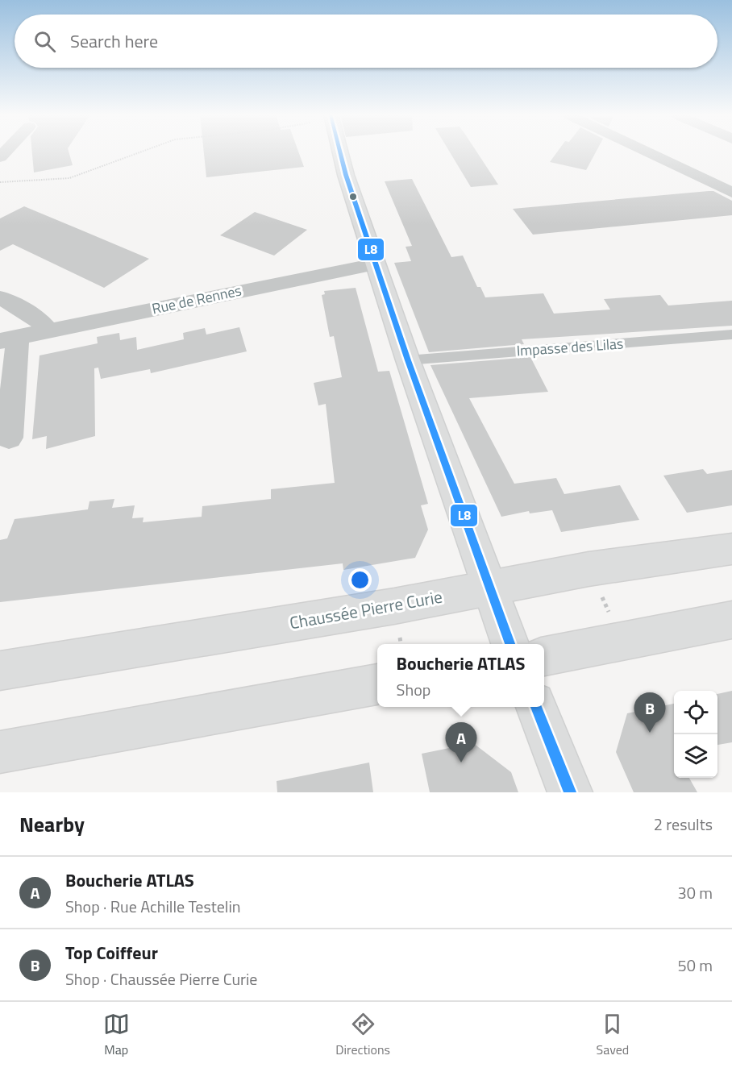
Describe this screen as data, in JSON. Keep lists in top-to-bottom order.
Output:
{
  "streets": {
    "street": ["Rue de Rennes", "Chaussée Pierre Curie"],
    "lane": ["Impasse des Lilas"]
  },
  "lines": ["transit line L8"],
  "page": {
    "search": "Search here",
    "popup": ["Boucherie ATLAS", "Shop"],
    "pins": ["B", "A"],
    "heading": ["Nearby", "2 results"],
    "list": [
      {
        "mark": "A",
        "name": "Boucherie ATLAS",
        "note": "Shop · Rue Achille Testelin",
        "value": "30 m"
      },
      {
        "mark": "B",
        "name": "Top Coiffeur",
        "note": "Shop · Chaussée Pierre Curie",
        "value": "50 m"
      }
    ],
    "nav": ["Map", "Directions", "Saved"]
  }
}
